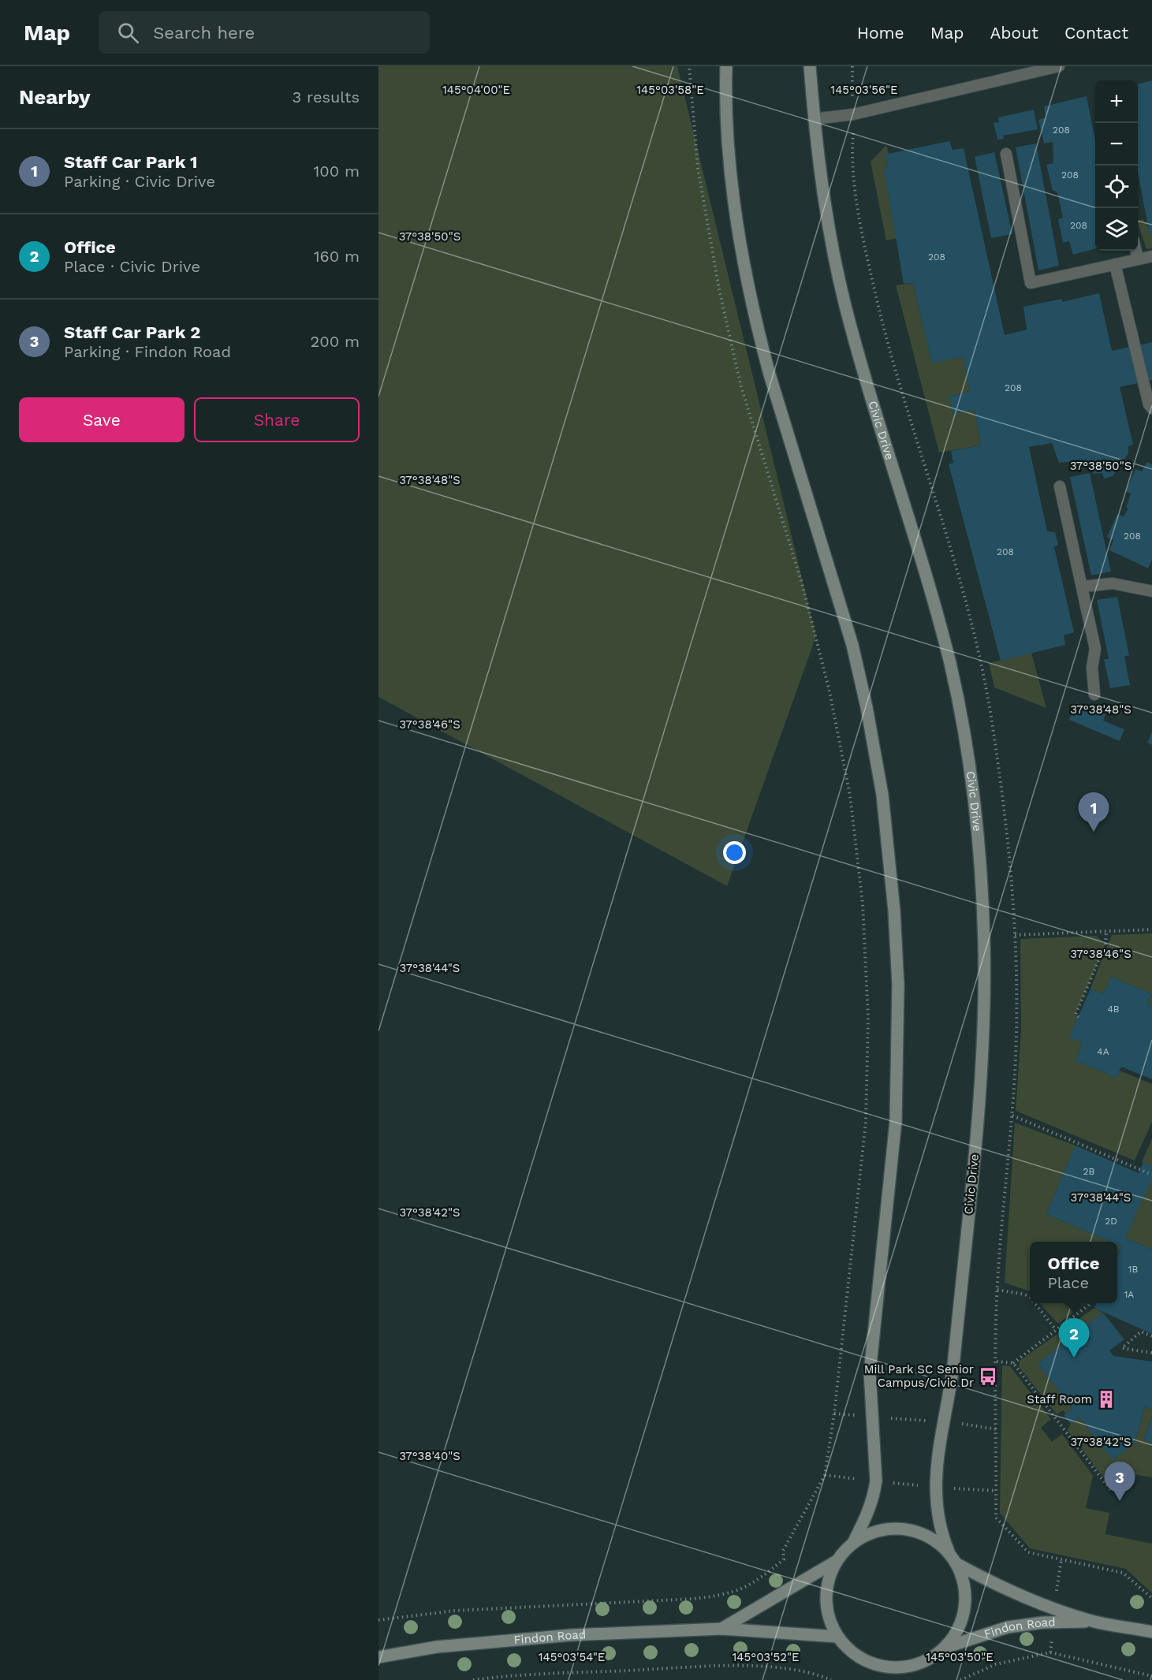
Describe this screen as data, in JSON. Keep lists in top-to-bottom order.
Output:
{
  "streets": {
    "main road": ["Civic Drive", "Findon Road"]
  },
  "crossings": [
    ["Civic Drive", "Findon Road"]
  ],
  "places": {
    "bus stop": ["Mill Park SC Senior Campus/Civic Dr"],
    "building": ["Staff Room"]
  },
  "house_numbers": [
    "208",
    "208",
    "208",
    "208",
    "208",
    "208",
    "208",
    "4B",
    "4A",
    "2B",
    "2D",
    "1B",
    "1A"
  ],
  "page": {
    "header": "Map",
    "search": "Search here",
    "nav": [
      "Home",
      "Map",
      "About",
      "Contact"
    ],
    "heading": ["Nearby", "3 results"],
    "map_buttons": ["+", "−"],
    "list": [
      {
        "mark": "1",
        "name": "Staff Car Park 1",
        "note": "Parking · Civic Drive",
        "value": "100 m"
      },
      {
        "mark": "2",
        "name": "Office",
        "note": "Place · Civic Drive",
        "value": "160 m"
      },
      {
        "mark": "3",
        "name": "Staff Car Park 2",
        "note": "Parking · Findon Road",
        "value": "200 m"
      }
    ],
    "buttons": ["Save", "Share"],
    "pins": ["1", "2", "3"],
    "popup": ["Office", "Place"]
  },
  "coordinates": [
    "145°04'00\"E",
    "145°03'58\"E",
    "145°03'56\"E",
    "37°38'50\"S",
    "37°38'48\"S",
    "37°38'46\"S",
    "37°38'44\"S",
    "37°38'42\"S",
    "37°38'40\"S",
    "145°03'54\"E",
    "145°03'52\"E",
    "145°03'50\"E"
  ]
}
